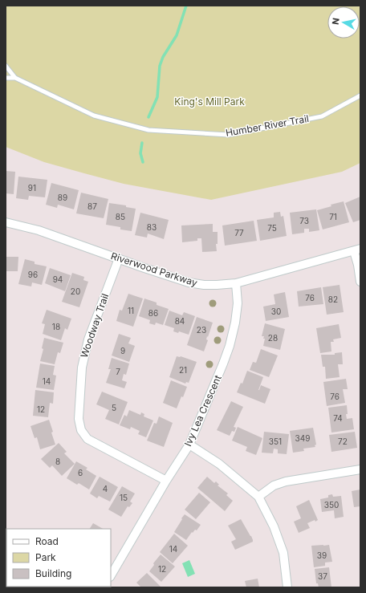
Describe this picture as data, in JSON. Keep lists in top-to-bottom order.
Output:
{
  "streets": {
    "street": ["Riverwood Parkway", "Woodway Trail", "Ivy Lea Crescent"],
    "lane": ["Humber River Trail"]
  },
  "crossings": [
    ["Riverwood Parkway", "Woodway Trail"],
    ["Riverwood Parkway", "Ivy Lea Crescent"],
    ["Woodway Trail", "Ivy Lea Crescent"]
  ],
  "parks": ["King's Mill Park"],
  "house_numbers": [
    "91",
    "89",
    "87",
    "85",
    "71",
    "73",
    "83",
    "75",
    "77",
    "96",
    "94",
    "20",
    "76",
    "82",
    "11",
    "30",
    "86",
    "84",
    "18",
    "23",
    "28",
    "9",
    "21",
    "7",
    "14",
    "76",
    "5",
    "12",
    "74",
    "349",
    "351",
    "72",
    "8",
    "6",
    "4",
    "15",
    "350",
    "14",
    "39",
    "12",
    "37"
  ],
  "legend": ["Road", "Park", "Building"],
  "north": "left"
}
